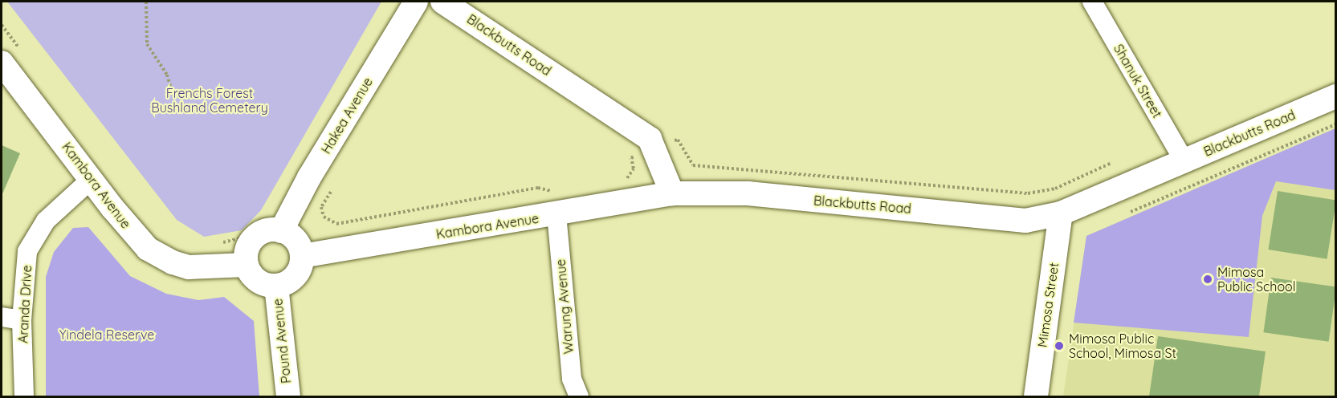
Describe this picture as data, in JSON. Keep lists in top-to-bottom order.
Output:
{
  "streets": {
    "street": [
      "Blackbutts Road",
      "Shanuk Street",
      "Hakea Avenue",
      "Kambora Avenue",
      "Aranda Drive",
      "Mimosa Street",
      "Warung Avenue",
      "Pound Avenue"
    ]
  },
  "crossings": [
    ["Blackbutts Road", "Shanuk Street"],
    ["Blackbutts Road", "Kambora Avenue"],
    ["Blackbutts Road", "Mimosa Street"],
    ["Hakea Avenue", "Kambora Avenue"],
    ["Hakea Avenue", "Pound Avenue"],
    ["Kambora Avenue", "Aranda Drive"],
    ["Kambora Avenue", "Warung Avenue"],
    ["Kambora Avenue", "Pound Avenue"]
  ],
  "parks": ["Frenchs Forest Bushland Cemetery", "Yindela Reserve"],
  "places": ["Mimosa Public School", "Mimosa Public School, Mimosa St"]
}
